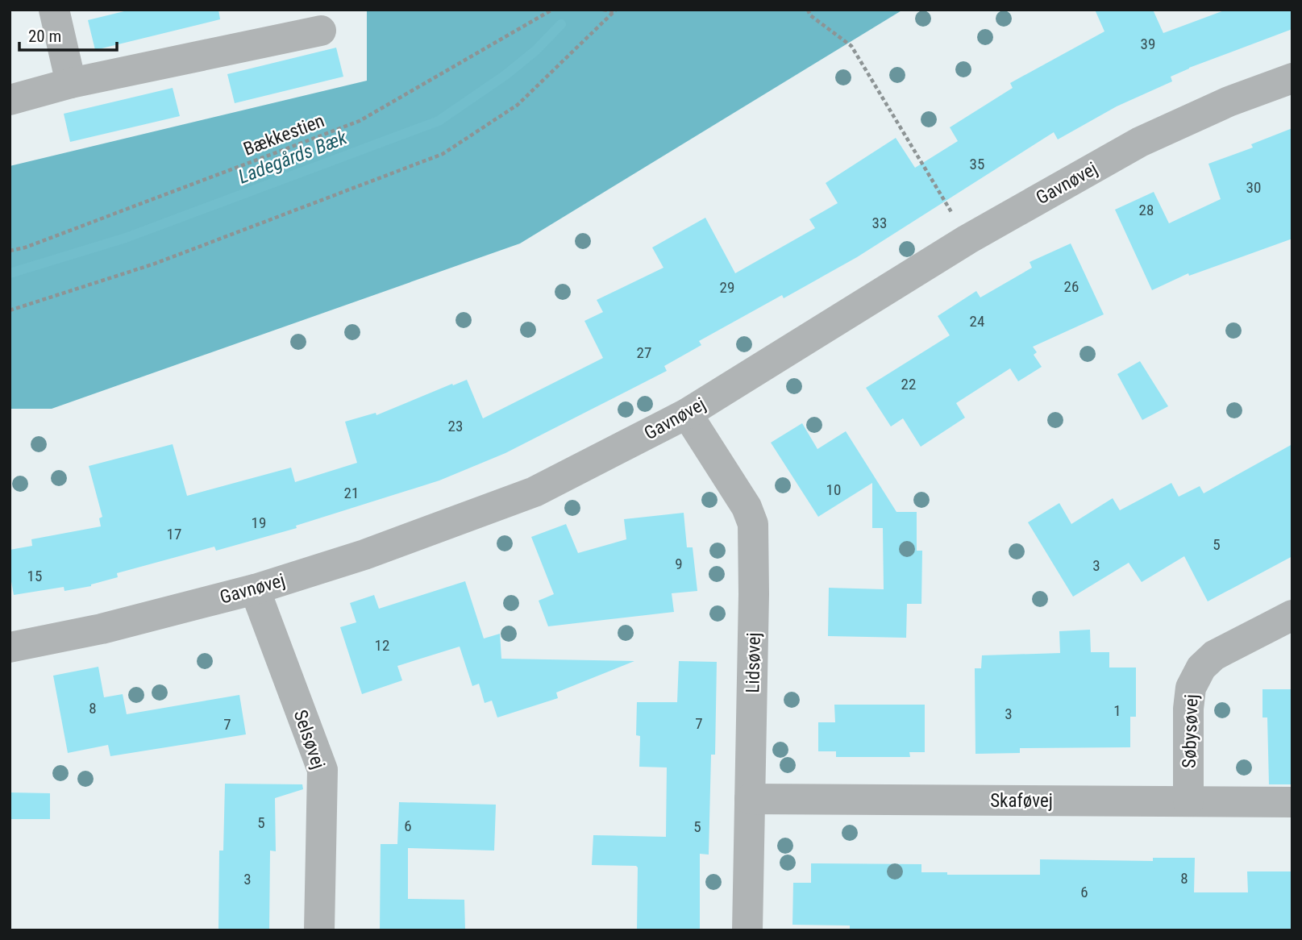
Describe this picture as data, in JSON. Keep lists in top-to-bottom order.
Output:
{
  "streets": {
    "street": [
      "Gavnøvej",
      "Lidsøvej",
      "Søbysøvej",
      "Selsøvej",
      "Skaføvej"
    ],
    "path": ["Bækkestien"]
  },
  "crossings": [
    ["Gavnøvej", "Lidsøvej"],
    ["Gavnøvej", "Selsøvej"],
    ["Lidsøvej", "Skaføvej"],
    ["Søbysøvej", "Skaføvej"]
  ],
  "water": ["Ladegårds Bæk"],
  "house_numbers": [
    "39",
    "35",
    "30",
    "28",
    "33",
    "26",
    "29",
    "24",
    "27",
    "22",
    "23",
    "10",
    "21",
    "19",
    "17",
    "5",
    "9",
    "3",
    "15",
    "12",
    "8",
    "1",
    "3",
    "7",
    "7",
    "5",
    "6",
    "5",
    "8",
    "3",
    "6"
  ],
  "scale_bar": "20 m"
}
